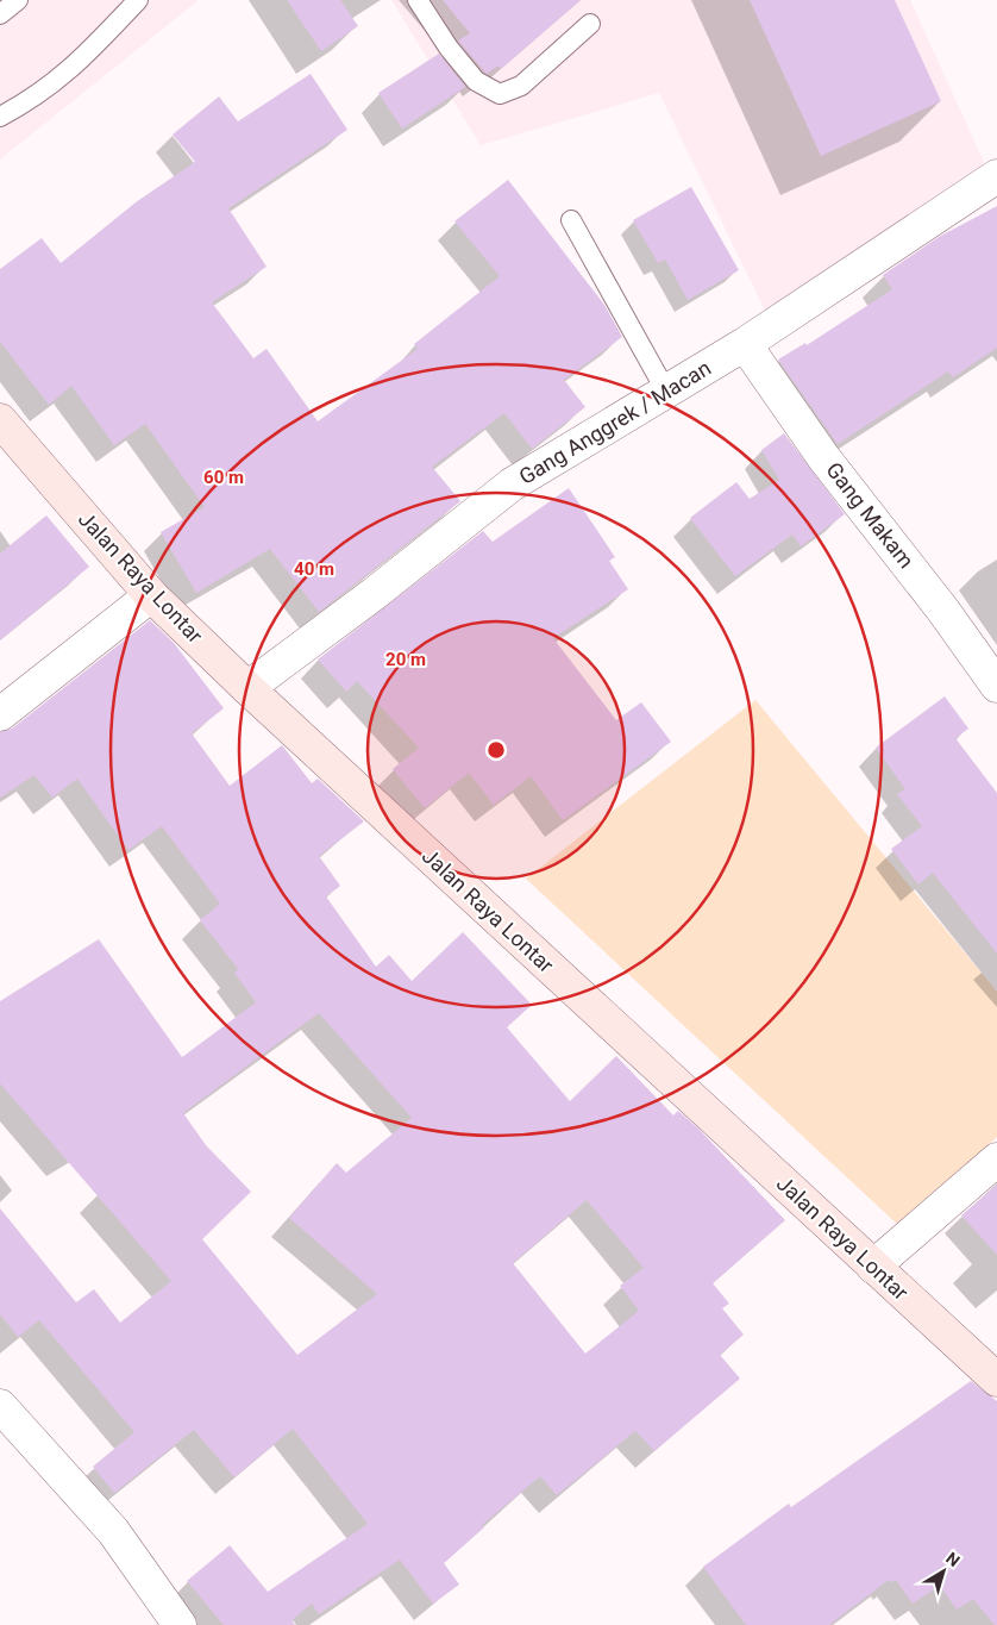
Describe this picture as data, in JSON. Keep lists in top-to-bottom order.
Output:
{
  "streets": {
    "street": ["Gang Anggrek / Macan", "Gang Makam", "Jalan Raya Lontar"]
  },
  "crossings": [
    ["Gang Anggrek / Macan", "Gang Makam"],
    ["Gang Anggrek / Macan", "Jalan Raya Lontar"]
  ],
  "north": "top right",
  "rings": ["60 m", "40 m", "20 m"]
}
